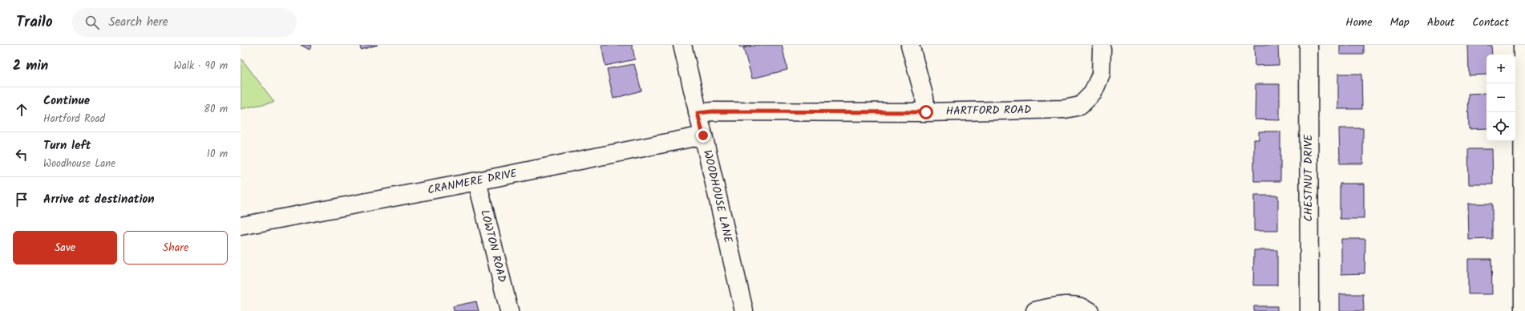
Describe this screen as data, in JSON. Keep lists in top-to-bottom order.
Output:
{
  "streets": {
    "street": [
      "HARTFORD ROAD",
      "CHESTNUT DRIVE",
      "CRANMERE DRIVE",
      "WOODHOUSE LANE",
      "LOWTON ROAD"
    ]
  },
  "crossings": [
    ["HARTFORD ROAD", "WOODHOUSE LANE"],
    ["CRANMERE DRIVE", "WOODHOUSE LANE"],
    ["CRANMERE DRIVE", "LOWTON ROAD"]
  ],
  "page": {
    "header": "Trailo",
    "search": "Search here",
    "nav": [
      "Home",
      "Map",
      "About",
      "Contact"
    ],
    "heading": ["2 min", "Walk · 90 m"],
    "map_buttons": ["+", "−"],
    "list": [
      ["Continue", "Hartford Road", "80 m"],
      ["Turn left", "Woodhouse Lane", "10 m"],
      "Arrive at destination"
    ],
    "buttons": ["Save", "Share"]
  }
}
